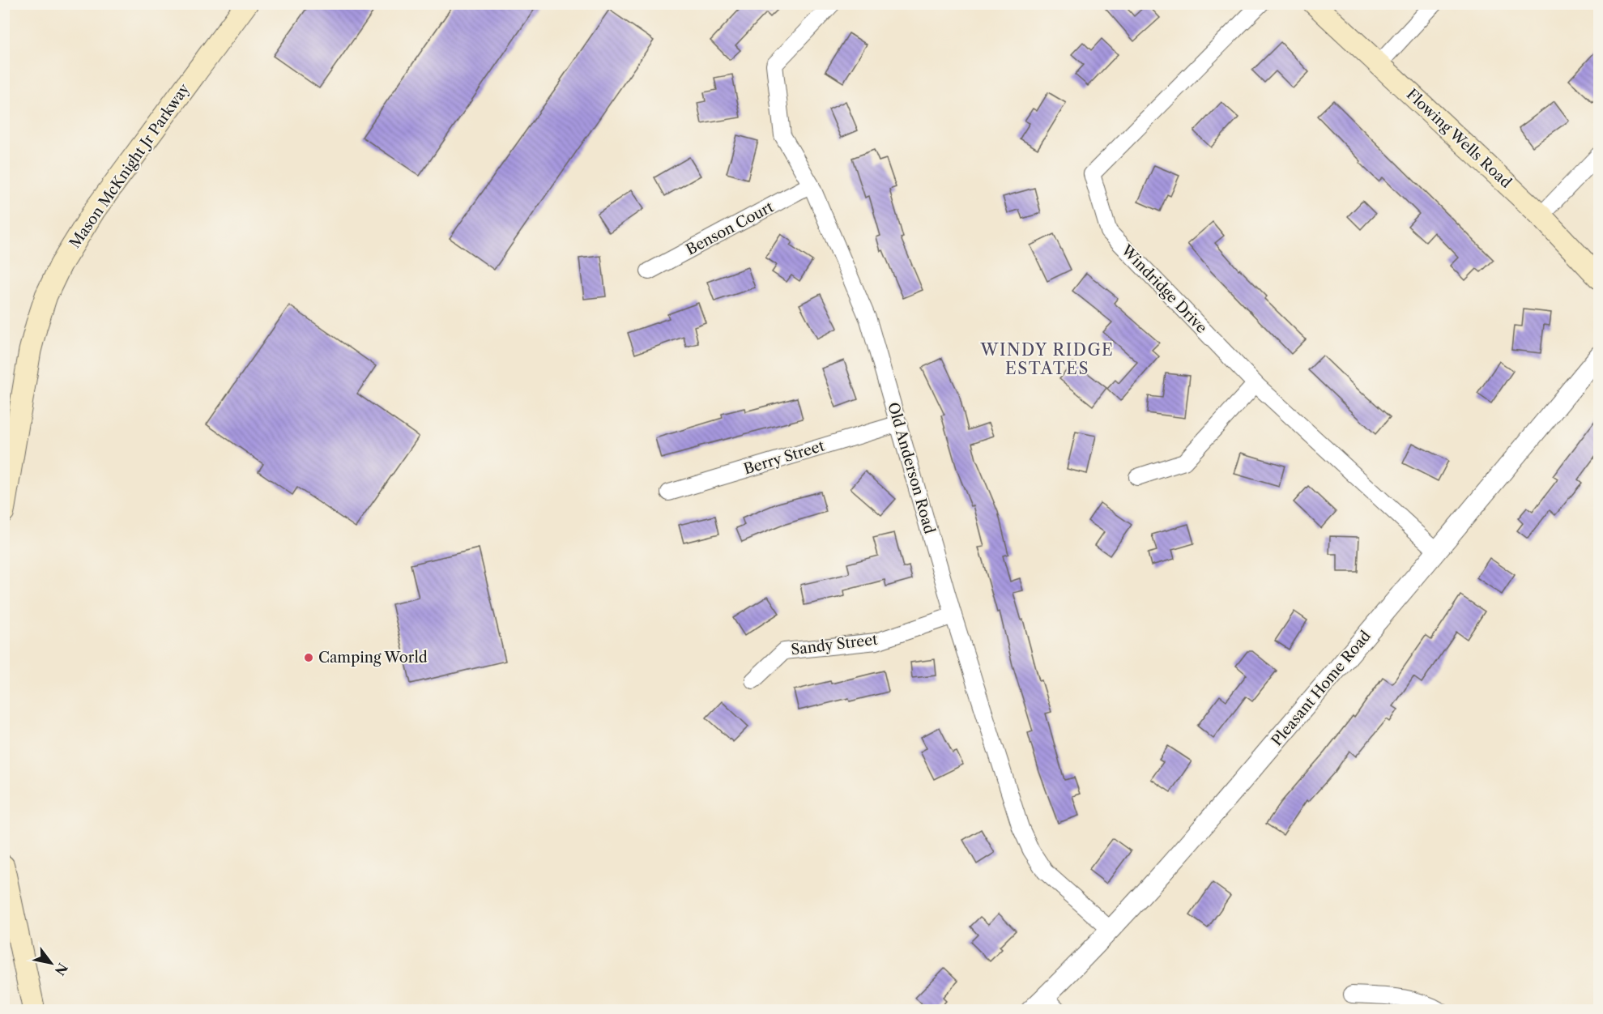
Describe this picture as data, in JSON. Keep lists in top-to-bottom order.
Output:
{
  "streets": {
    "main road": ["Flowing Wells Road", "Mason McKnight Jr Parkway"],
    "street": [
      "Benson Court",
      "Windridge Drive",
      "Berry Street",
      "Old Anderson Road",
      "Sandy Street",
      "Pleasant Home Road"
    ]
  },
  "crossings": [
    ["Benson Court", "Old Anderson Road"],
    ["Windridge Drive", "Pleasant Home Road"],
    ["Berry Street", "Old Anderson Road"],
    ["Old Anderson Road", "Sandy Street"],
    ["Old Anderson Road", "Pleasant Home Road"]
  ],
  "districts": ["WINDY RIDGE ESTATES"],
  "places": ["Camping World"],
  "north": "bottom right"
}
